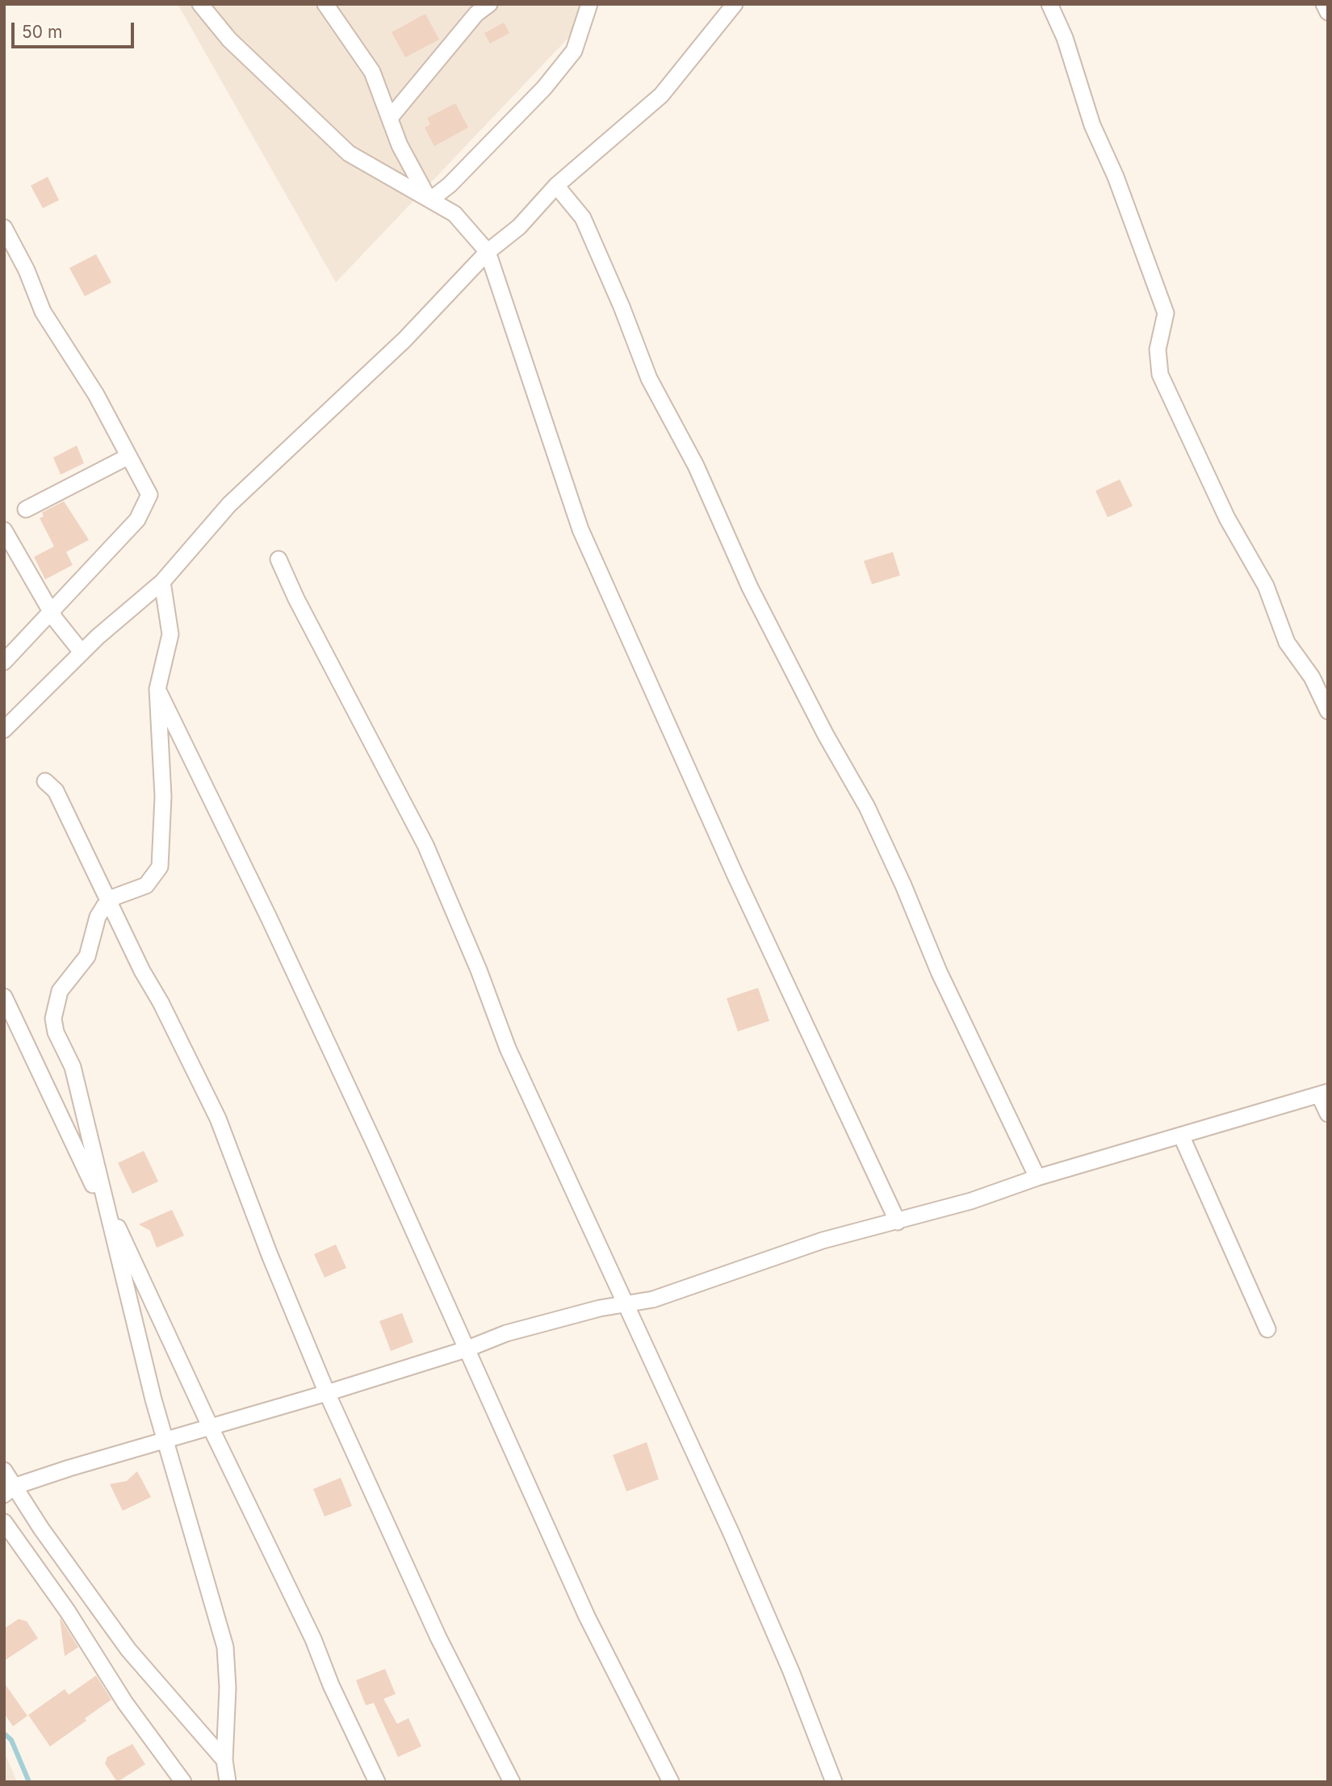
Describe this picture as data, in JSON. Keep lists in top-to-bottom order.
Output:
{
  "scale_bar": "50 m"
}
